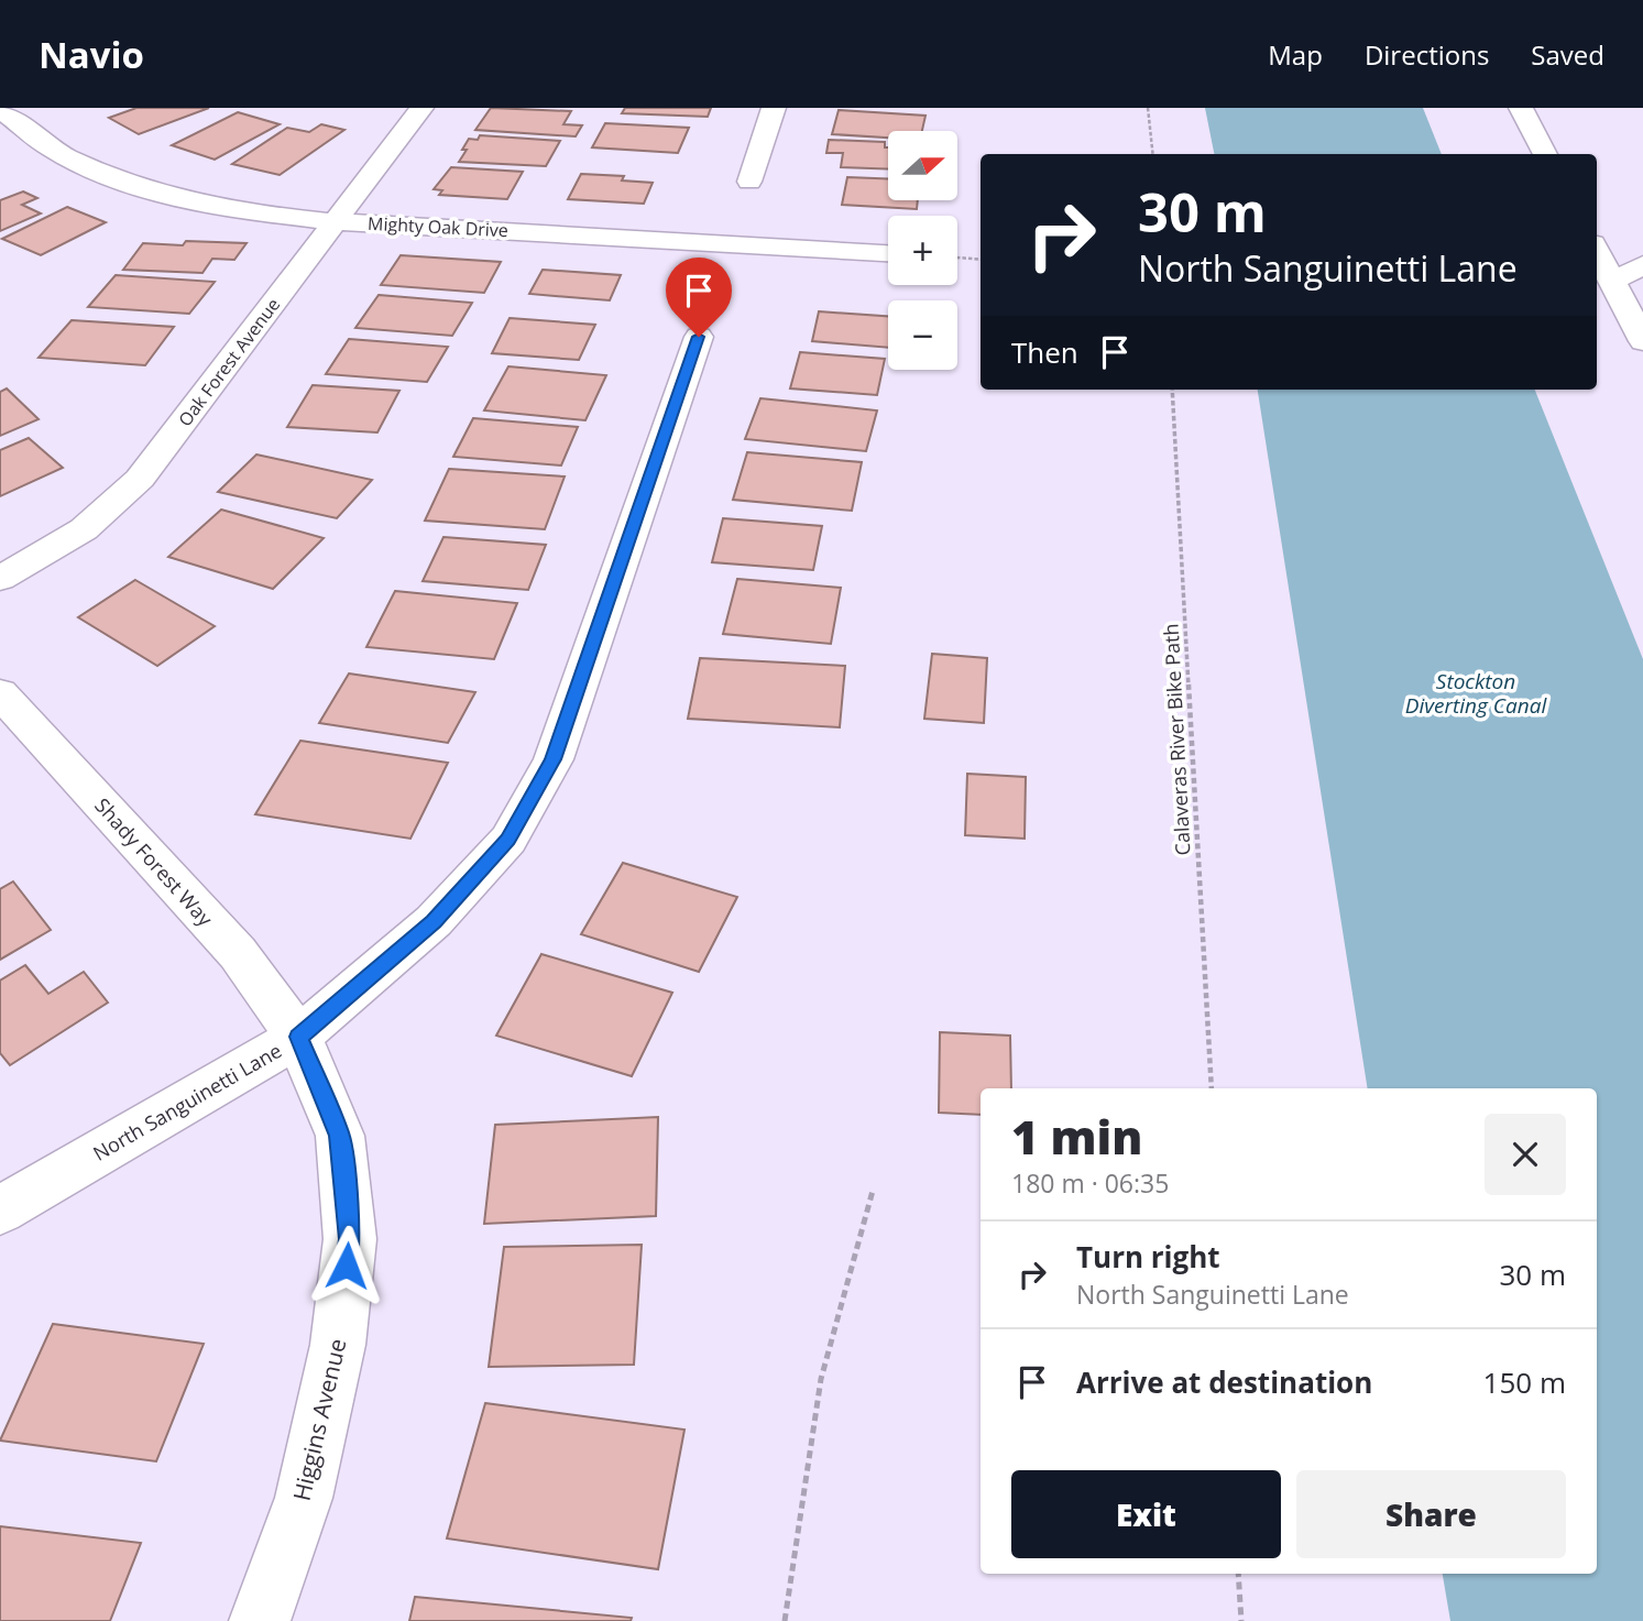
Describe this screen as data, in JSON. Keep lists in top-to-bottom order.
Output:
{
  "streets": {
    "street": [
      "Mighty Oak Drive",
      "Oak Forest Avenue",
      "Shady Forest Way",
      "North Sanguinetti Lane",
      "Higgins Avenue"
    ],
    "path": ["Calaveras River Bike Path"]
  },
  "crossings": [
    ["Mighty Oak Drive", "Oak Forest Avenue"],
    ["Shady Forest Way", "North Sanguinetti Lane"],
    ["Shady Forest Way", "Higgins Avenue"],
    ["North Sanguinetti Lane", "Higgins Avenue"]
  ],
  "water": ["Stockton Diverting Canal"],
  "north": "right",
  "page": {
    "header": "Navio",
    "nav": ["Map", "Directions", "Saved"],
    "map_buttons": ["+", "−"],
    "turn": ["30 m", "North Sanguinetti Lane"],
    "then": "Then",
    "heading": ["1 min", "180 m · 06:35"],
    "list": [
      {
        "name": "Turn right",
        "note": "North Sanguinetti Lane",
        "value": "30 m"
      },
      {
        "name": "Arrive at destination",
        "value": "150 m"
      }
    ],
    "buttons": ["Exit", "Share"]
  }
}
